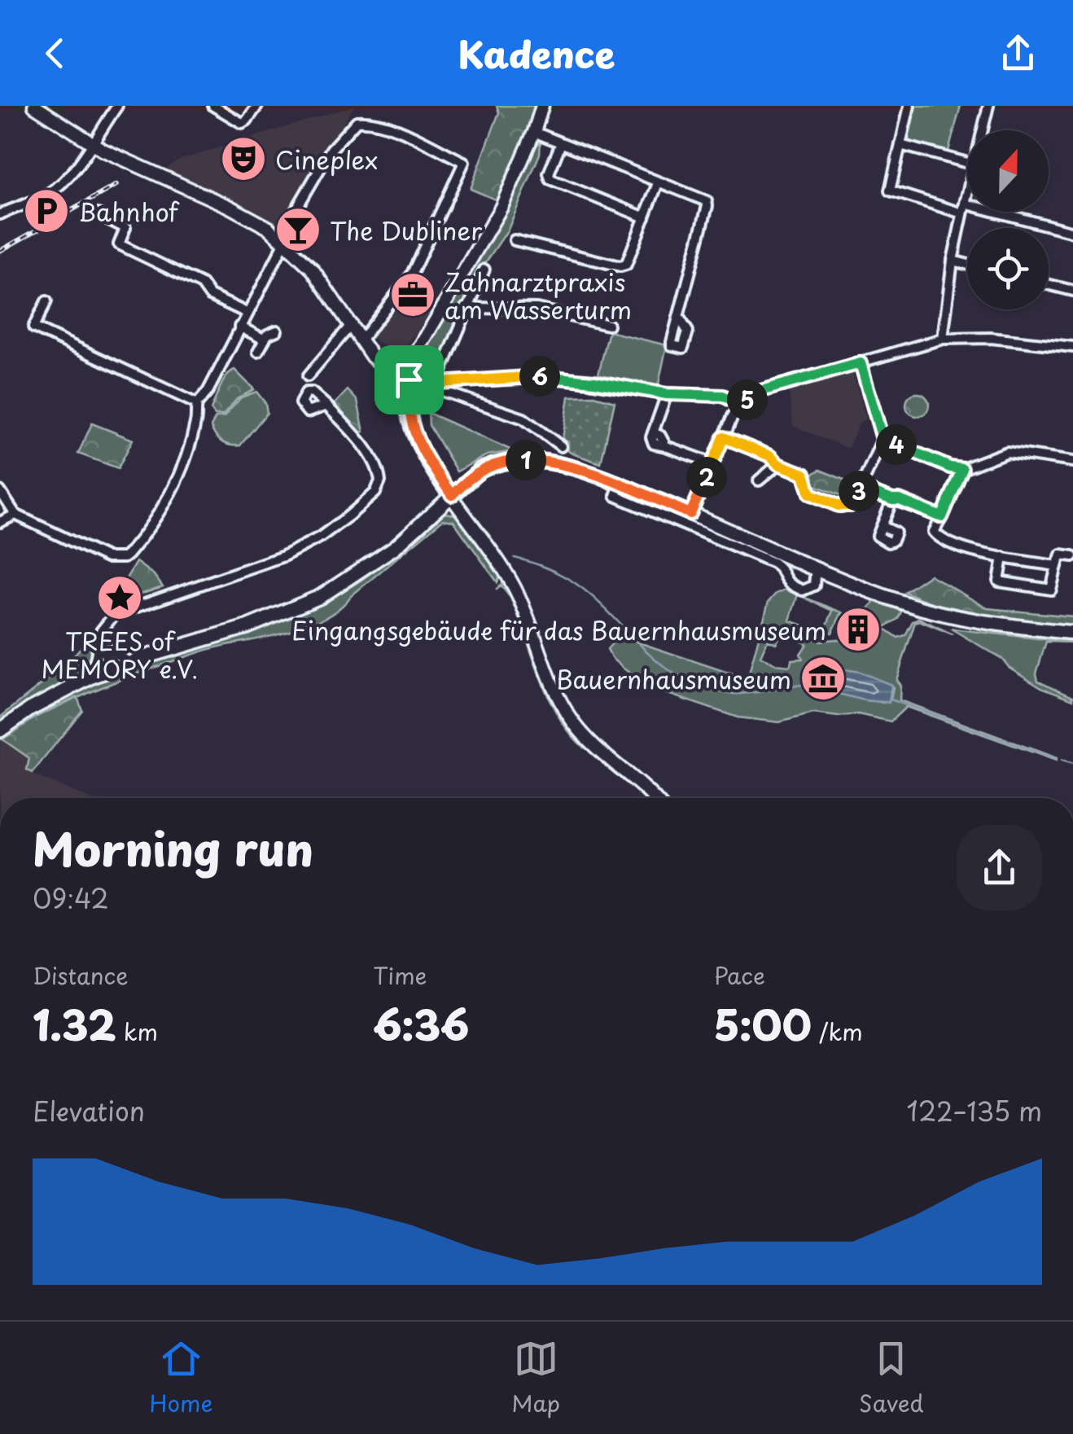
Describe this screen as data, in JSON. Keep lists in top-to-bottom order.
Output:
{
  "places": {
    "theatre": ["Cineplex"],
    "parking": ["Bahnhof"],
    "bar": ["The Dubliner"],
    "office": ["Zahnarztpraxis am Wasserturm"],
    "place": ["TREES of MEMORY e.V."],
    "building": ["Eingangsgebäude für das Bauernhausmuseum"],
    "museum": ["Bauernhausmuseum"]
  },
  "north": "top",
  "page": {
    "header": "Kadence",
    "pins": [
      "6",
      "5",
      "4",
      "1",
      "2",
      "3"
    ],
    "heading": ["Morning run", "09:42"],
    "stats": [
      ["Distance", "1.32 km"],
      ["Time", "6:36"],
      ["Pace", "5:00 /km"]
    ],
    "chart": ["Elevation", "122–135 m"],
    "tabs": ["Home", "Map", "Saved"]
  }
}
